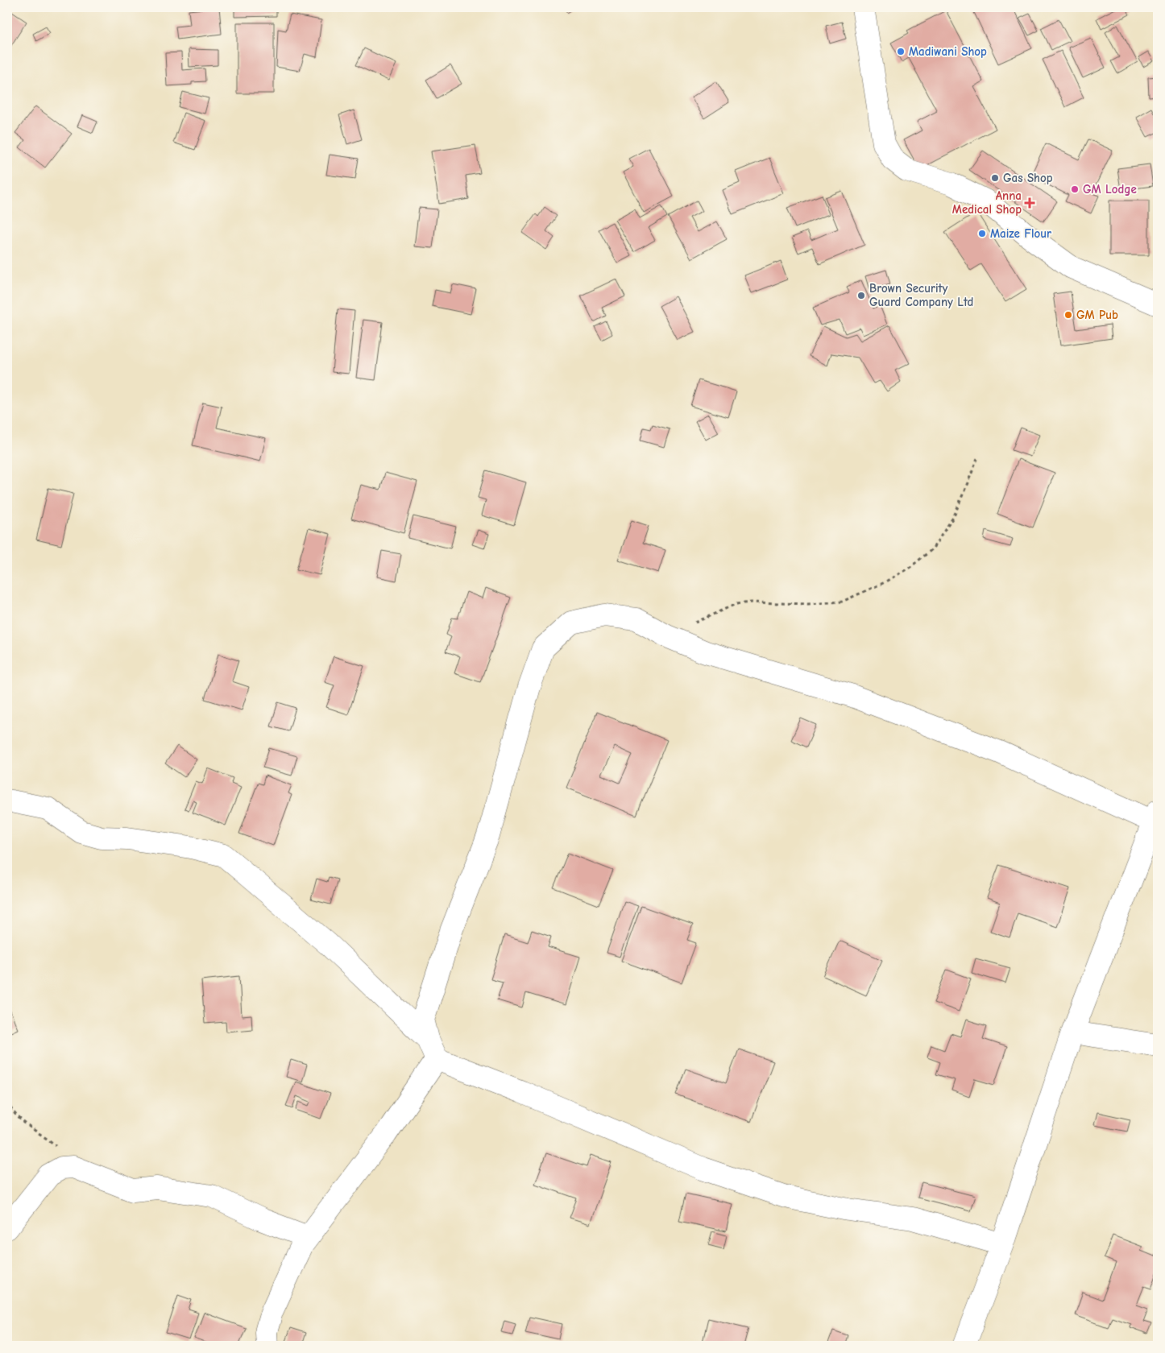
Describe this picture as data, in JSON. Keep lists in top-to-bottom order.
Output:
{
  "places": {
    "other": [
      "Madiwani Shop",
      "Gas Shop",
      "GM Lodge",
      "Maize Flour",
      "Brown Security Guard Company Ltd",
      "GM Pub"
    ],
    "health": ["Anna Medical Shop"]
  }
}
